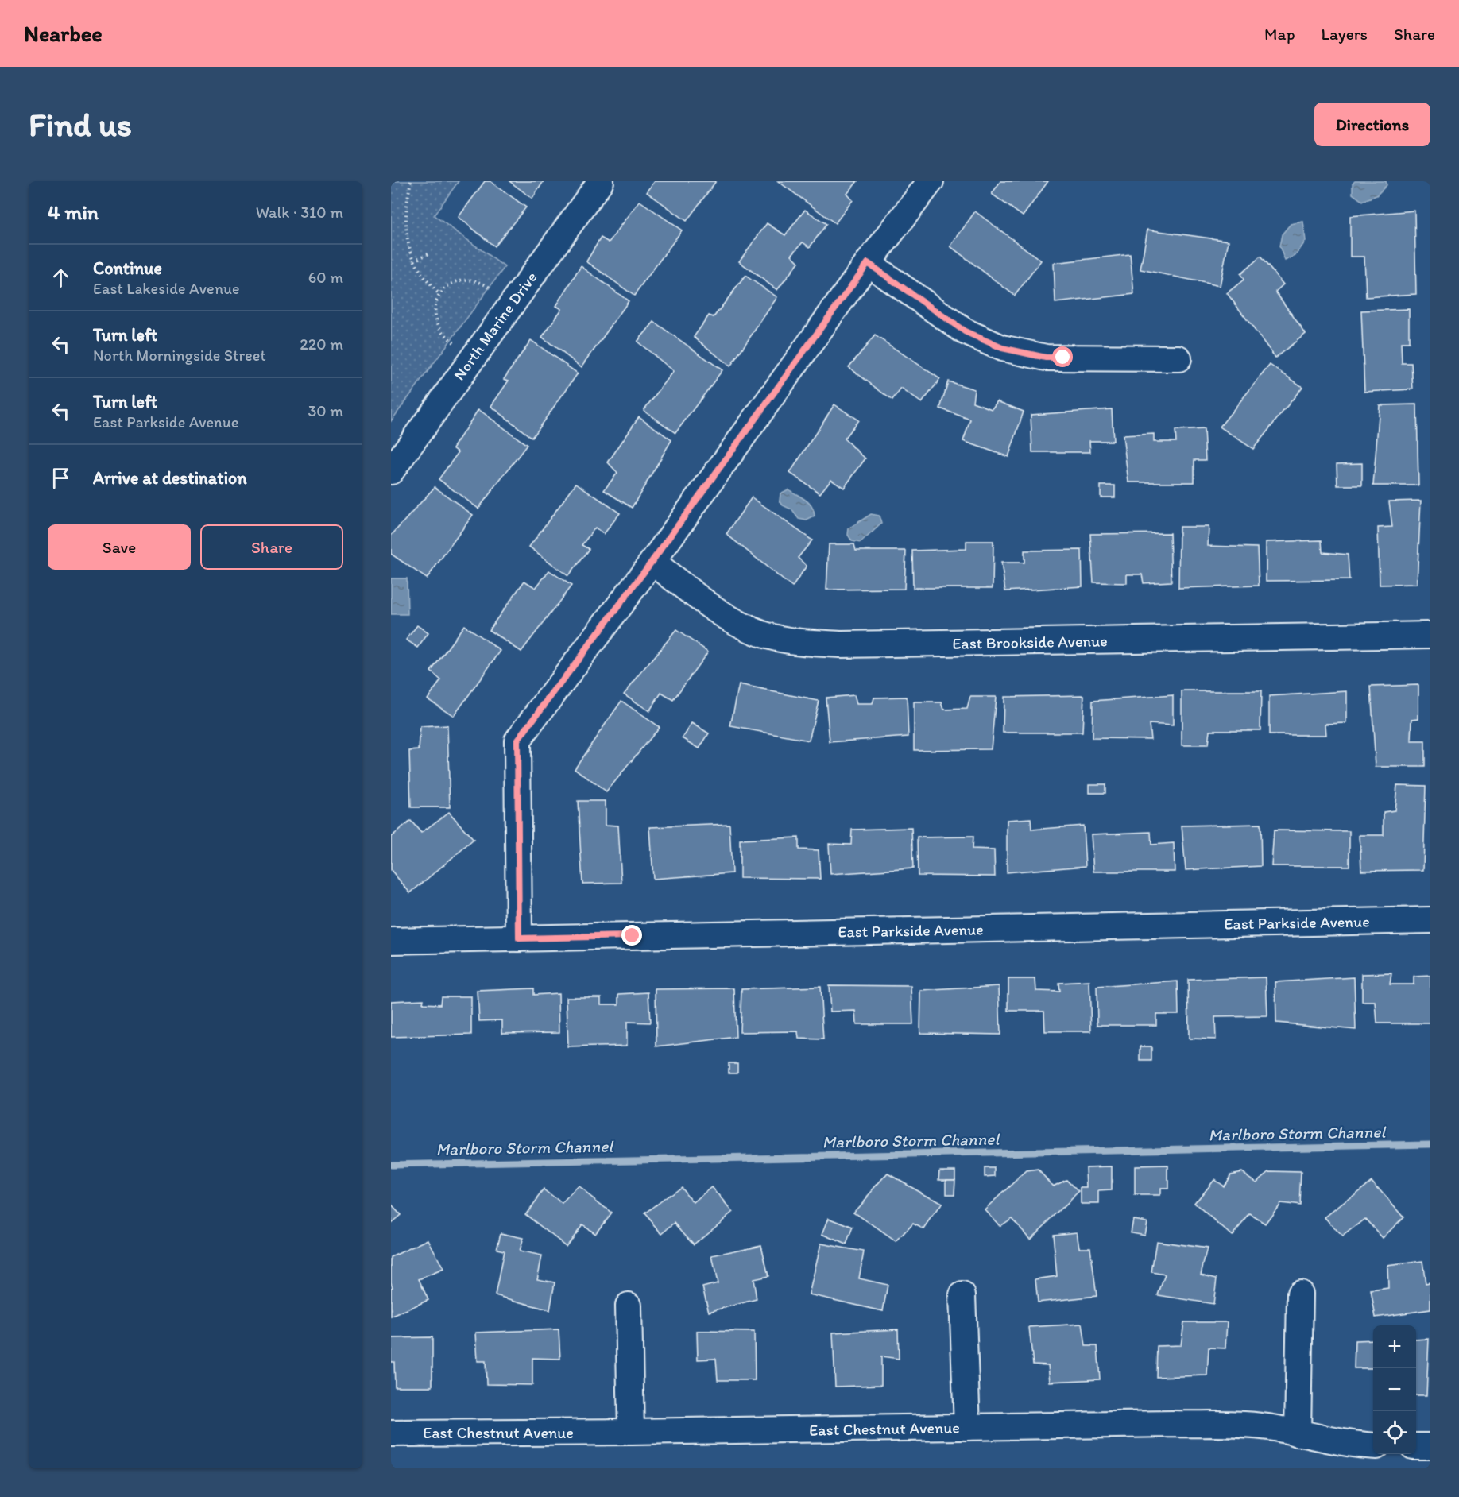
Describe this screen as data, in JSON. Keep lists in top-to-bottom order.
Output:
{
  "streets": {
    "street": [
      "North Marine Drive",
      "East Brookside Avenue",
      "East Parkside Avenue",
      "East Chestnut Avenue"
    ]
  },
  "water": ["Marlboro Storm Channel"],
  "page": {
    "header": "Nearbee",
    "nav": ["Map", "Layers", "Share"],
    "buttons": [
      "Directions",
      ["Save", "Share"]
    ],
    "title": "Find us",
    "heading": ["4 min", "Walk · 310 m"],
    "list": [
      ["Continue", "East Lakeside Avenue", "60 m"],
      ["Turn left", "North Morningside Street", "220 m"],
      ["Turn left", "East Parkside Avenue", "30 m"],
      "Arrive at destination"
    ],
    "map_buttons": ["+", "−"]
  }
}
